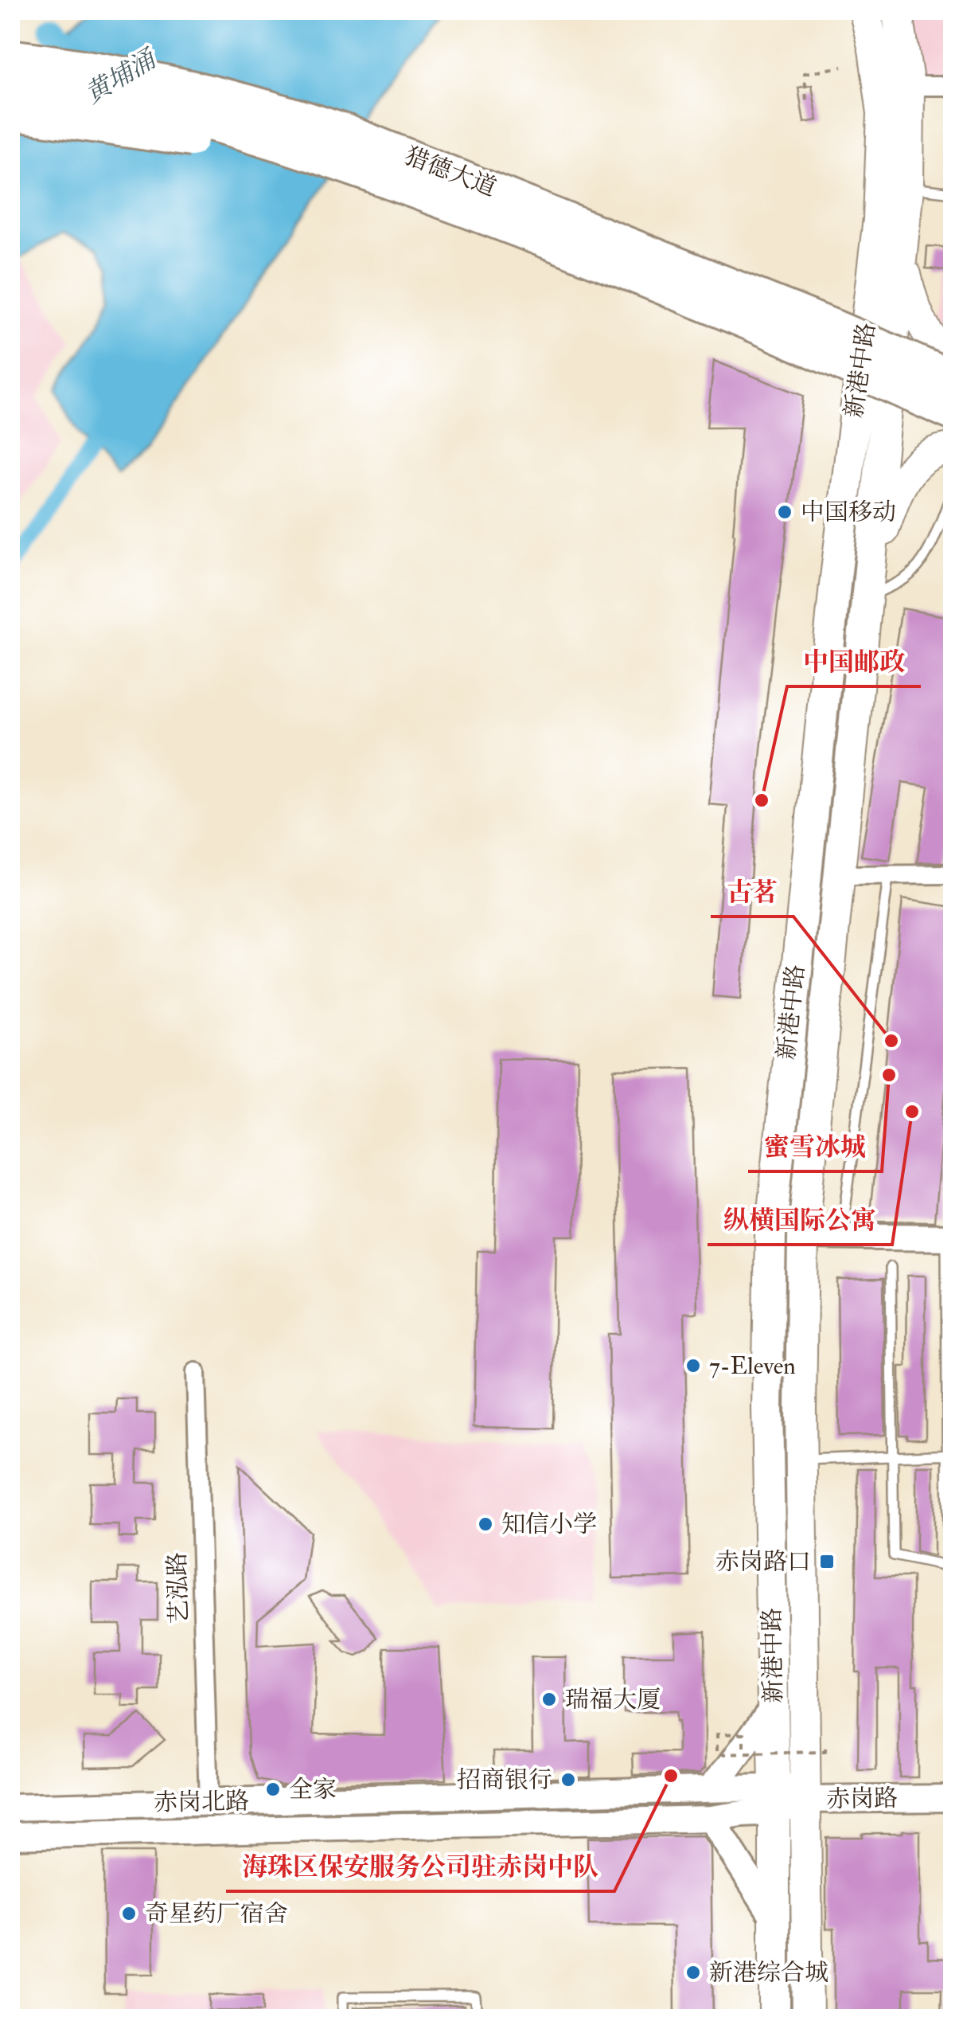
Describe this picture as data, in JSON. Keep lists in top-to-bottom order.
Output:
{
  "streets": {
    "highway": ["猎德大道"],
    "main road": ["新港中路", "赤岗路", "赤岗北路"],
    "street": ["艺泓路"]
  },
  "crossings": [
    ["猎德大道", "新港中路"],
    ["新港中路", "赤岗路"],
    ["新港中路", "赤岗北路"],
    ["艺泓路", "赤岗北路"],
    ["赤岗路", "赤岗北路"]
  ],
  "water": ["黄埔涌"],
  "places": {
    "other": [
      "中国移动",
      "中国邮政",
      "古茗",
      "蜜雪冰城",
      "纵横国际公寓",
      "7-Eleven",
      "知信小学",
      "瑞福大厦",
      "海珠区保安服务公司驻赤岗中队",
      "招商银行",
      "全家",
      "奇星药厂宿舍",
      "新港综合城"
    ],
    "transit": ["赤岗路口"]
  }
}
